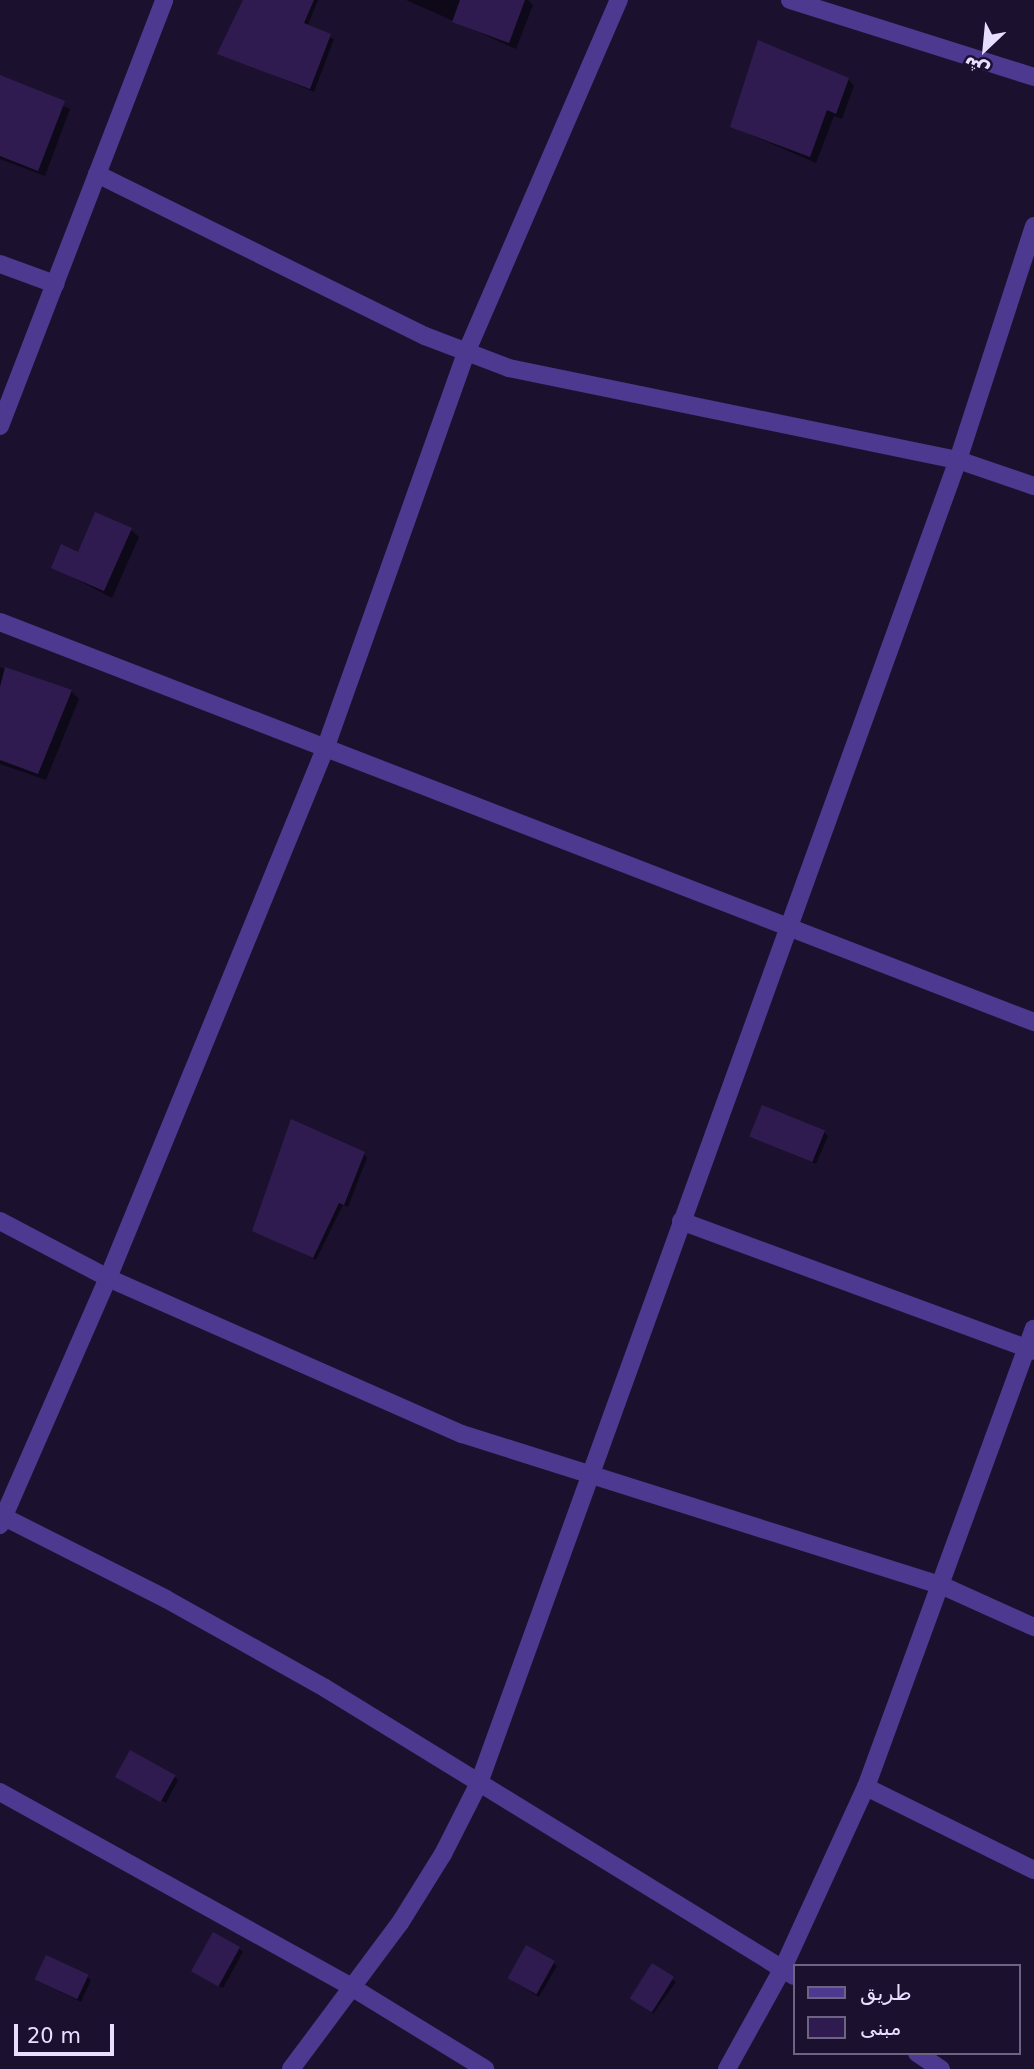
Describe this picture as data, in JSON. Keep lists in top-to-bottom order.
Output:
{
  "legend": ["طريق", "مبنى"],
  "scale_bar": "20 m",
  "north": "bottom left"
}
